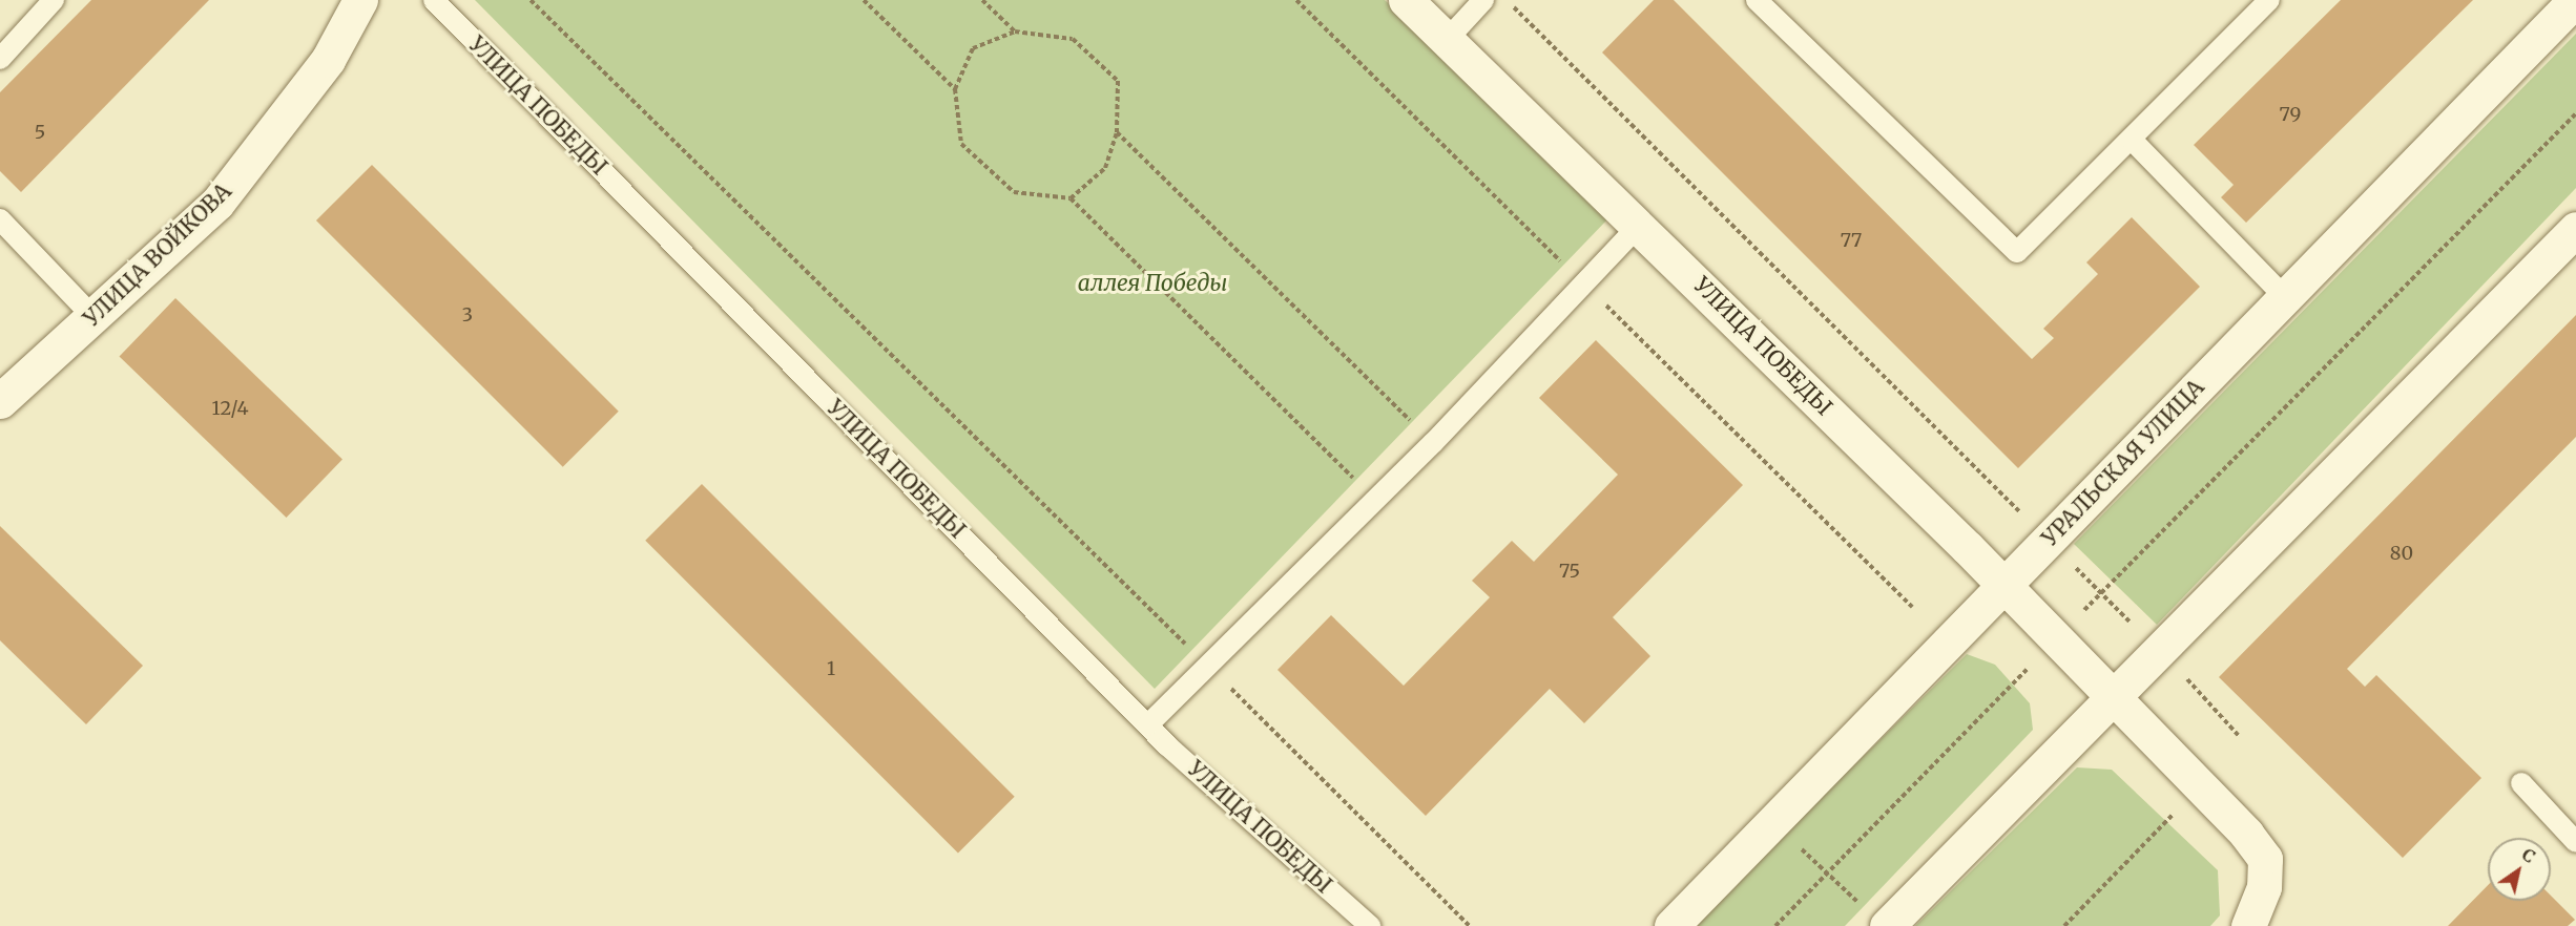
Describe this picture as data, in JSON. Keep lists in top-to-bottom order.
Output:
{
  "streets": {
    "street": ["УЛИЦА ПОБЕДЫ", "УЛИЦА ВОЙКОВА", "УРАЛЬСКАЯ УЛИЦА"]
  },
  "crossings": [
    ["УЛИЦА ПОБЕДЫ", "УРАЛЬСКАЯ УЛИЦА"]
  ],
  "parks": ["аллея Победы"],
  "house_numbers": [
    "79",
    "5",
    "77",
    "3",
    "12/4",
    "80",
    "75",
    "1"
  ],
  "north": "top right"
}
